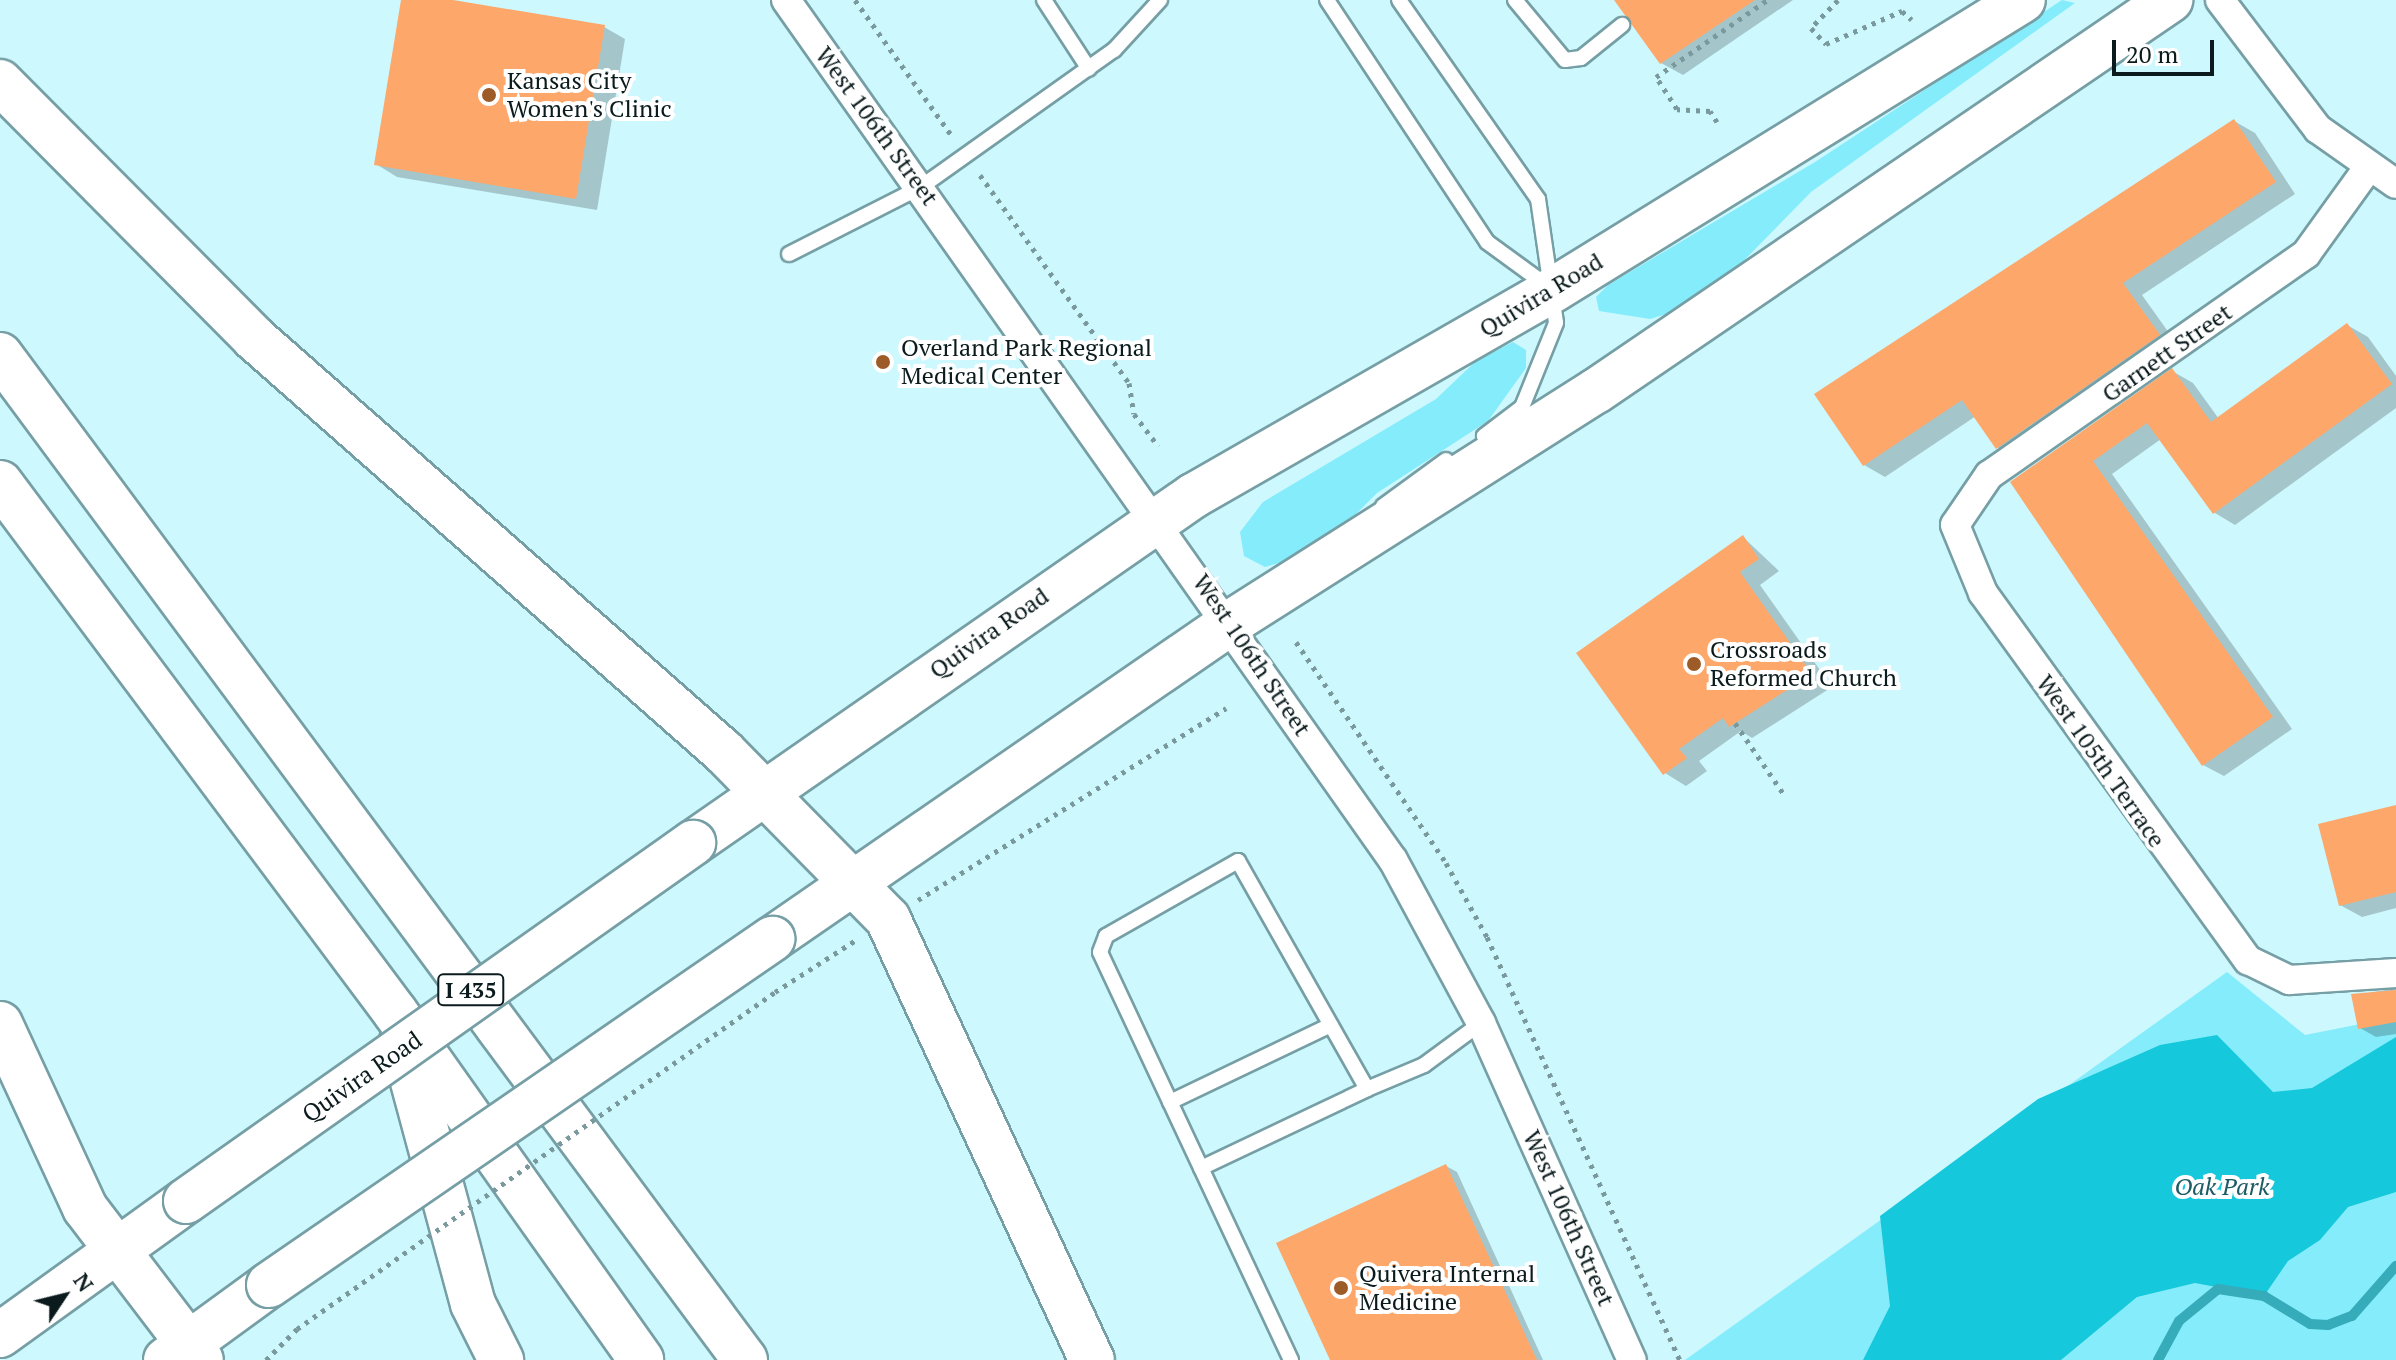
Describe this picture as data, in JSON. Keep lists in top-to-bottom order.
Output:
{
  "streets": {
    "main road": ["Quivira Road", "I 435"],
    "street": ["West 106th Street", "Garnett Street", "West 105th Terrace"]
  },
  "crossings": [
    ["West 106th Street", "Quivira Road"],
    ["Garnett Street", "West 105th Terrace"]
  ],
  "parks": ["Oak Park"],
  "places": [
    "Kansas City Women's Clinic",
    "Overland Park Regional Medical Center",
    "Crossroads Reformed Church",
    "Quivera Internal Medicine"
  ],
  "scale_bar": "20 m",
  "north": "top right"
}
